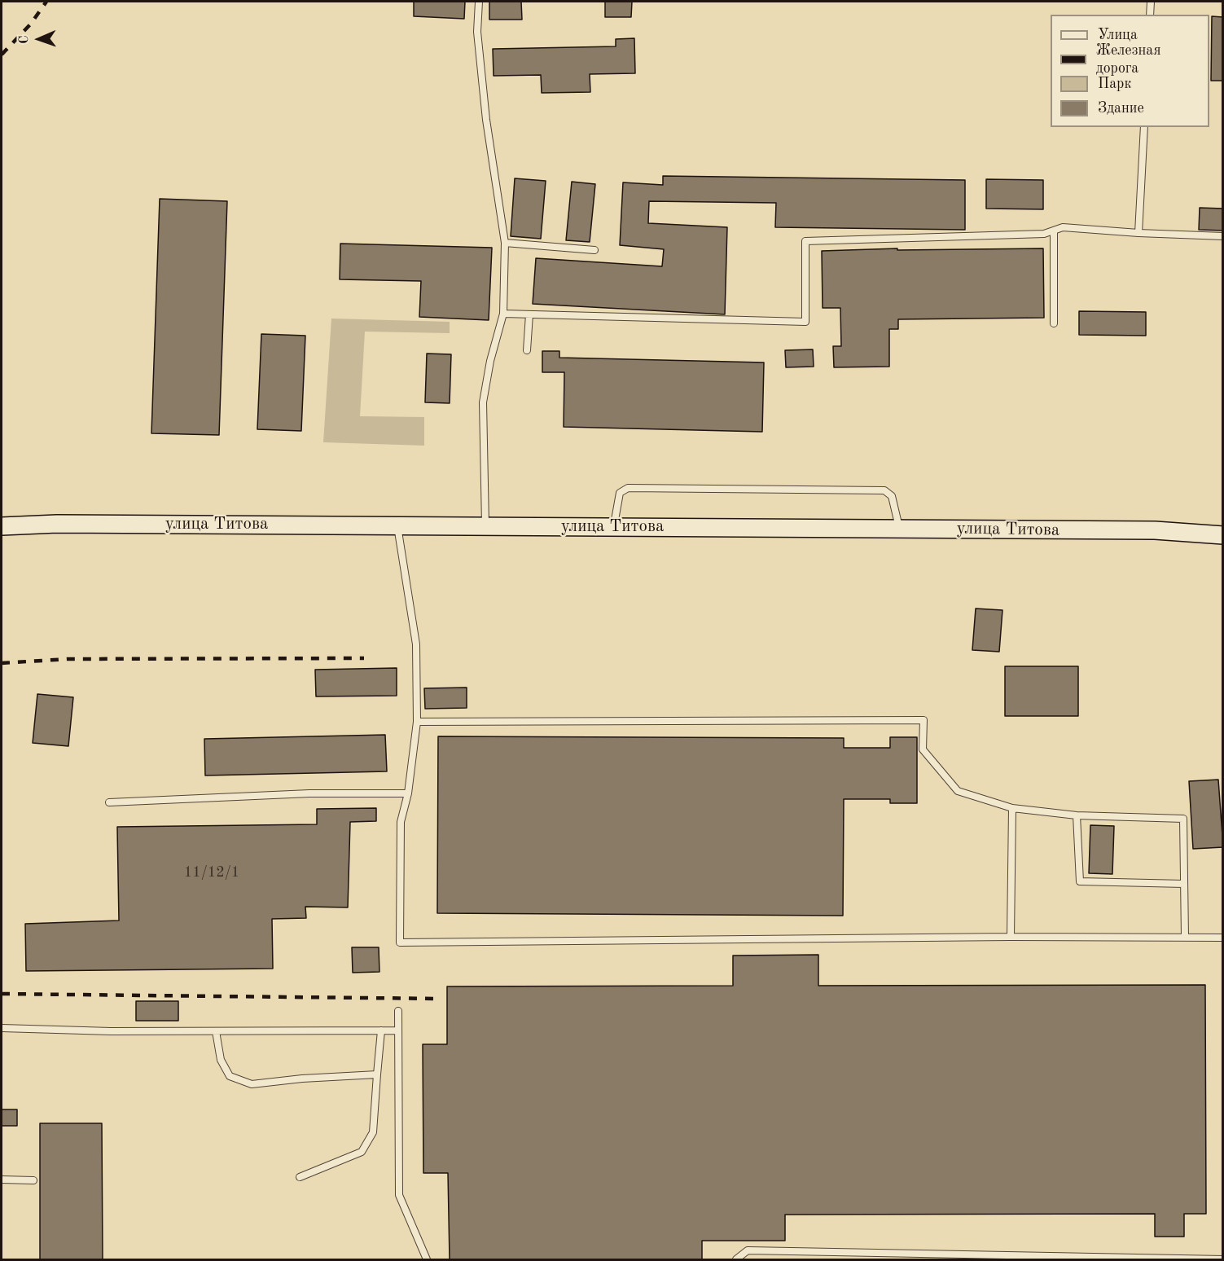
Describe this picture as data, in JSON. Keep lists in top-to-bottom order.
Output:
{
  "streets": {
    "main road": ["улица Титова"]
  },
  "house_numbers": ["11/12/1"],
  "legend": [
    "Улица",
    "Железная дорога",
    "Парк",
    "Здание"
  ],
  "north": "left"
}
